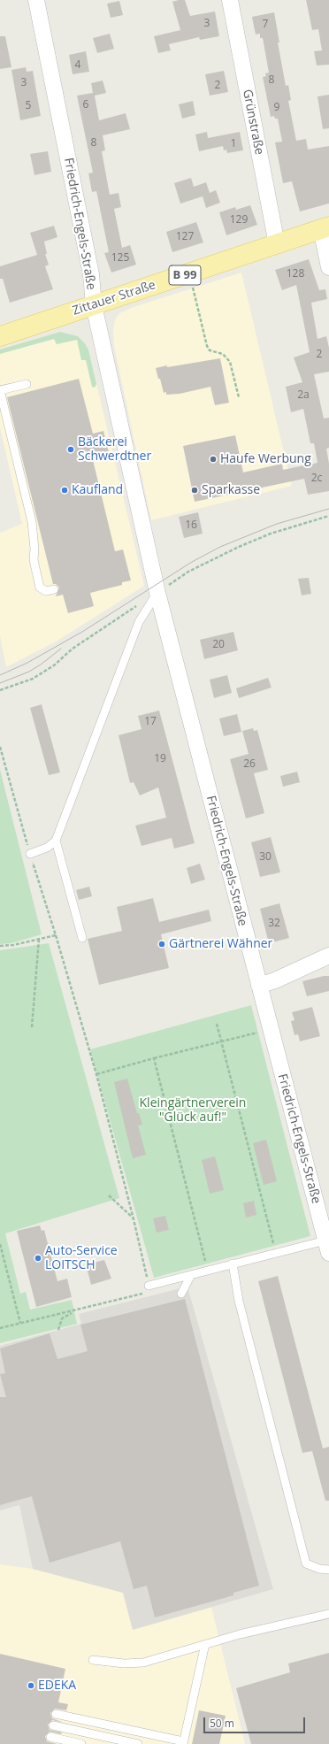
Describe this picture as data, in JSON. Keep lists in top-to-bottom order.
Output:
{
  "streets": {
    "main road": ["B 99", "Zittauer Straße"],
    "street": ["Grünstraße", "Friedrich-Engels-Straße"]
  },
  "crossings": [
    ["Grünstraße", "Zittauer Straße"],
    ["Friedrich-Engels-Straße", "Zittauer Straße"]
  ],
  "parks": ["Kleingärtnerverein \"Glück auf!\""],
  "places": [
    "Bäckerei Schwerdtner",
    "Haufe Werbung",
    "Kaufland",
    "Sparkasse",
    "Gärtnerei Wähner",
    "Auto-Service LOITSCH",
    "EDEKA"
  ],
  "house_numbers": [
    "3",
    "7",
    "4",
    "8",
    "3",
    "2",
    "6",
    "5",
    "9",
    "8",
    "1",
    "129",
    "127",
    "125",
    "128",
    "2",
    "2a",
    "2c",
    "16",
    "20",
    "17",
    "19",
    "26",
    "30",
    "32"
  ],
  "scale_bar": "50 m"
}
